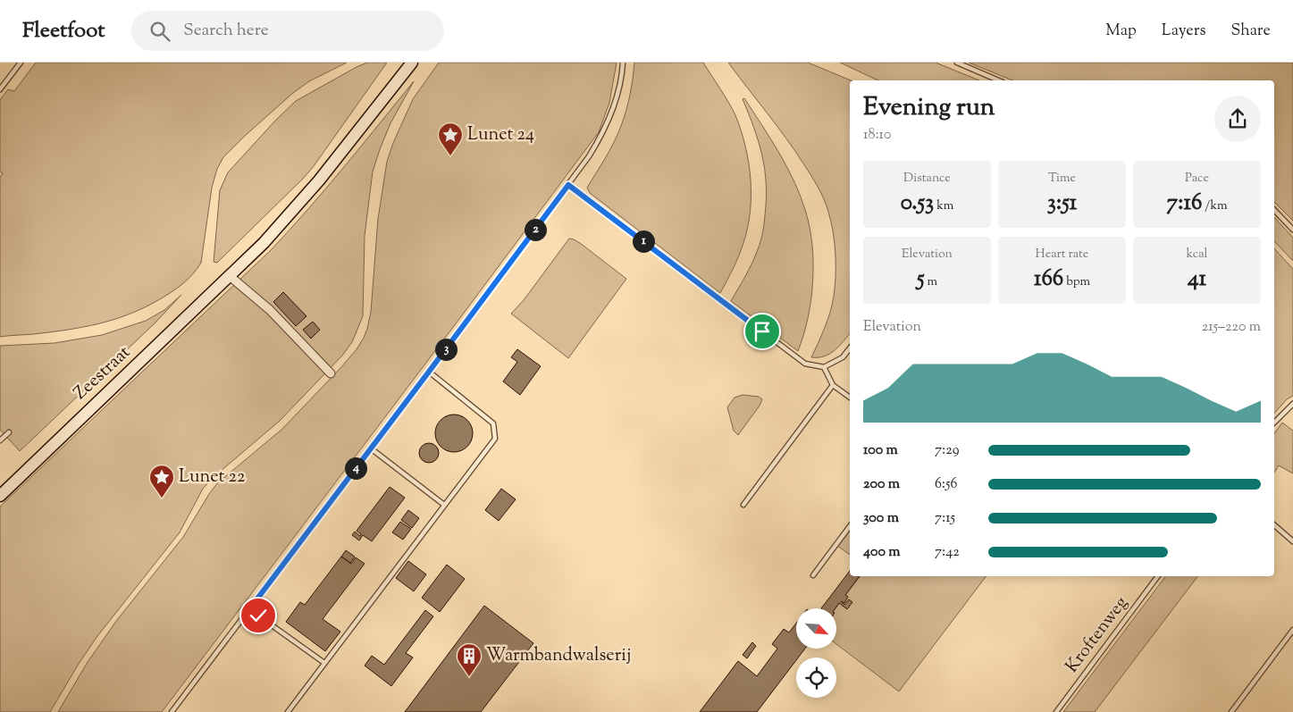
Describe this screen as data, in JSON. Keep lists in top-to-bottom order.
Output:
{
  "streets": {
    "main road": ["Zeestraat"],
    "lane": ["Kroftenweg"]
  },
  "places": {
    "place": ["Lunet 24", "Lunet 22"],
    "building": ["Warmbandwalserij"]
  },
  "north": "bottom right",
  "page": {
    "header": "Fleetfoot",
    "search": "Search here",
    "nav": ["Map", "Layers", "Share"],
    "heading": ["Evening run", "18:10"],
    "stats": [
      ["Distance", "0.53 km"],
      ["Time", "3:51"],
      ["Pace", "7:16 /km"],
      ["Elevation", "5 m"],
      ["Heart rate", "166 bpm"],
      ["kcal", "41"]
    ],
    "pins": [
      "2",
      "1",
      "3",
      "4"
    ],
    "chart": ["Elevation", "215–220 m"],
    "list": [
      {
        "name": "100 m",
        "note": "7:29"
      },
      {
        "name": "200 m",
        "note": "6:56"
      },
      {
        "name": "300 m",
        "note": "7:15"
      },
      {
        "name": "400 m",
        "note": "7:42"
      }
    ]
  }
}
